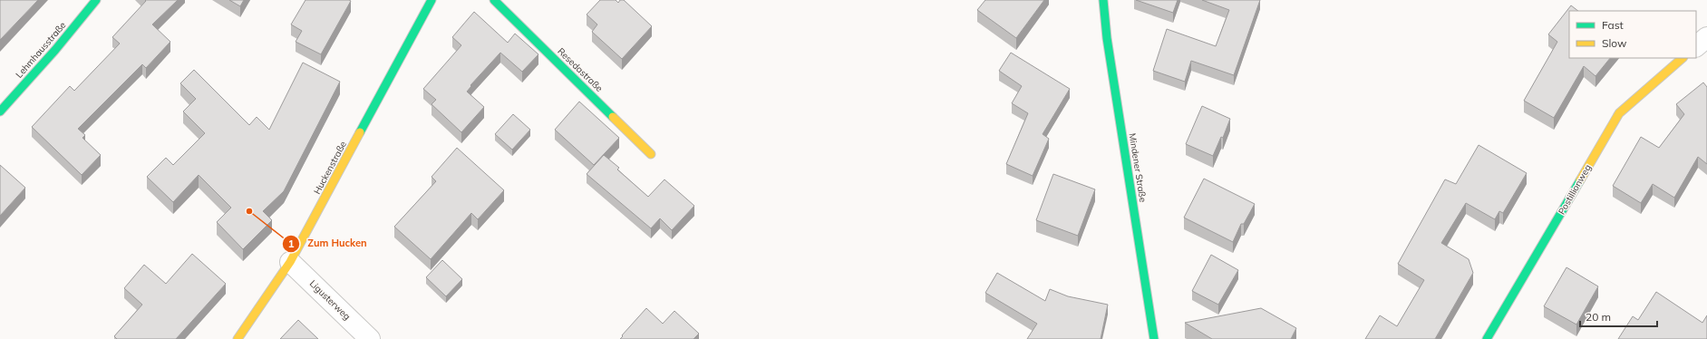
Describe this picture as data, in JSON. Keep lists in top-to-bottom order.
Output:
{
  "streets": {
    "street": [
      "Lehmhausstraße",
      "Resedastraße",
      "Huckenstraße",
      "Mindener Straße",
      "Postillionweg",
      "Ligusterweg"
    ]
  },
  "crossings": [
    ["Huckenstraße", "Ligusterweg"]
  ],
  "places": ["Zum Hucken"],
  "legend": ["Fast", "Slow"],
  "scale_bar": "20 m"
}
